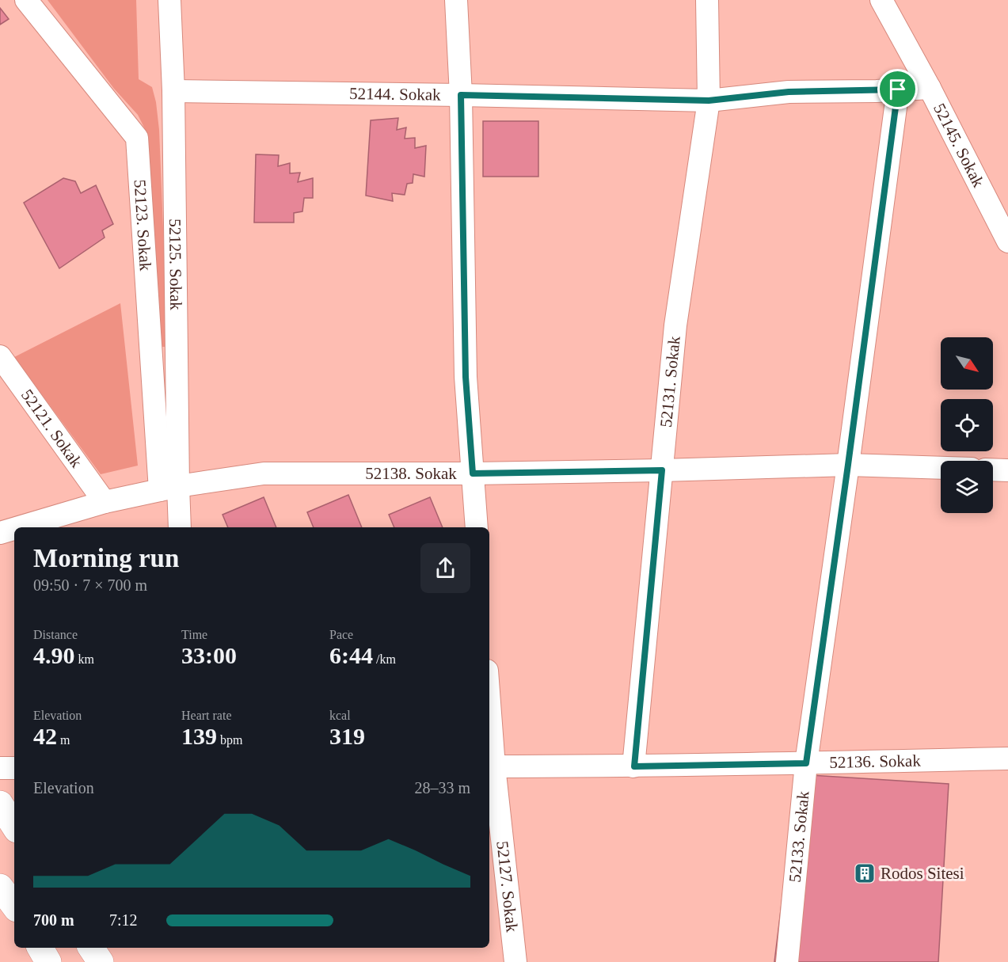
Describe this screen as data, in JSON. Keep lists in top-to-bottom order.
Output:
{
  "streets": {
    "street": [
      "52144. Sokak",
      "52145. Sokak",
      "52123. Sokak",
      "52125. Sokak",
      "52131. Sokak",
      "52121. Sokak",
      "52138. Sokak",
      "52136. Sokak",
      "52133. Sokak",
      "52127. Sokak"
    ]
  },
  "crossings": [
    ["52144. Sokak", "52145. Sokak"],
    ["52144. Sokak", "52125. Sokak"],
    ["52144. Sokak", "52131. Sokak"],
    ["52144. Sokak", "52133. Sokak"],
    ["52123. Sokak", "52125. Sokak"],
    ["52123. Sokak", "52138. Sokak"],
    ["52125. Sokak", "52138. Sokak"],
    ["52131. Sokak", "52138. Sokak"],
    ["52131. Sokak", "52136. Sokak"],
    ["52121. Sokak", "52138. Sokak"],
    ["52138. Sokak", "52133. Sokak"],
    ["52136. Sokak", "52133. Sokak"],
    ["52136. Sokak", "52127. Sokak"]
  ],
  "places": {
    "building": ["Rodos Sitesi"]
  },
  "north": "bottom right",
  "page": {
    "heading": ["Morning run", "09:50 · 7 × 700 m"],
    "stats": [
      ["Distance", "4.90 km"],
      ["Time", "33:00"],
      ["Pace", "6:44 /km"],
      ["Elevation", "42 m"],
      ["Heart rate", "139 bpm"],
      ["kcal", "319"]
    ],
    "chart": ["Elevation", "28–33 m"],
    "list": [
      {
        "name": "700 m",
        "note": "7:12"
      }
    ]
  }
}
